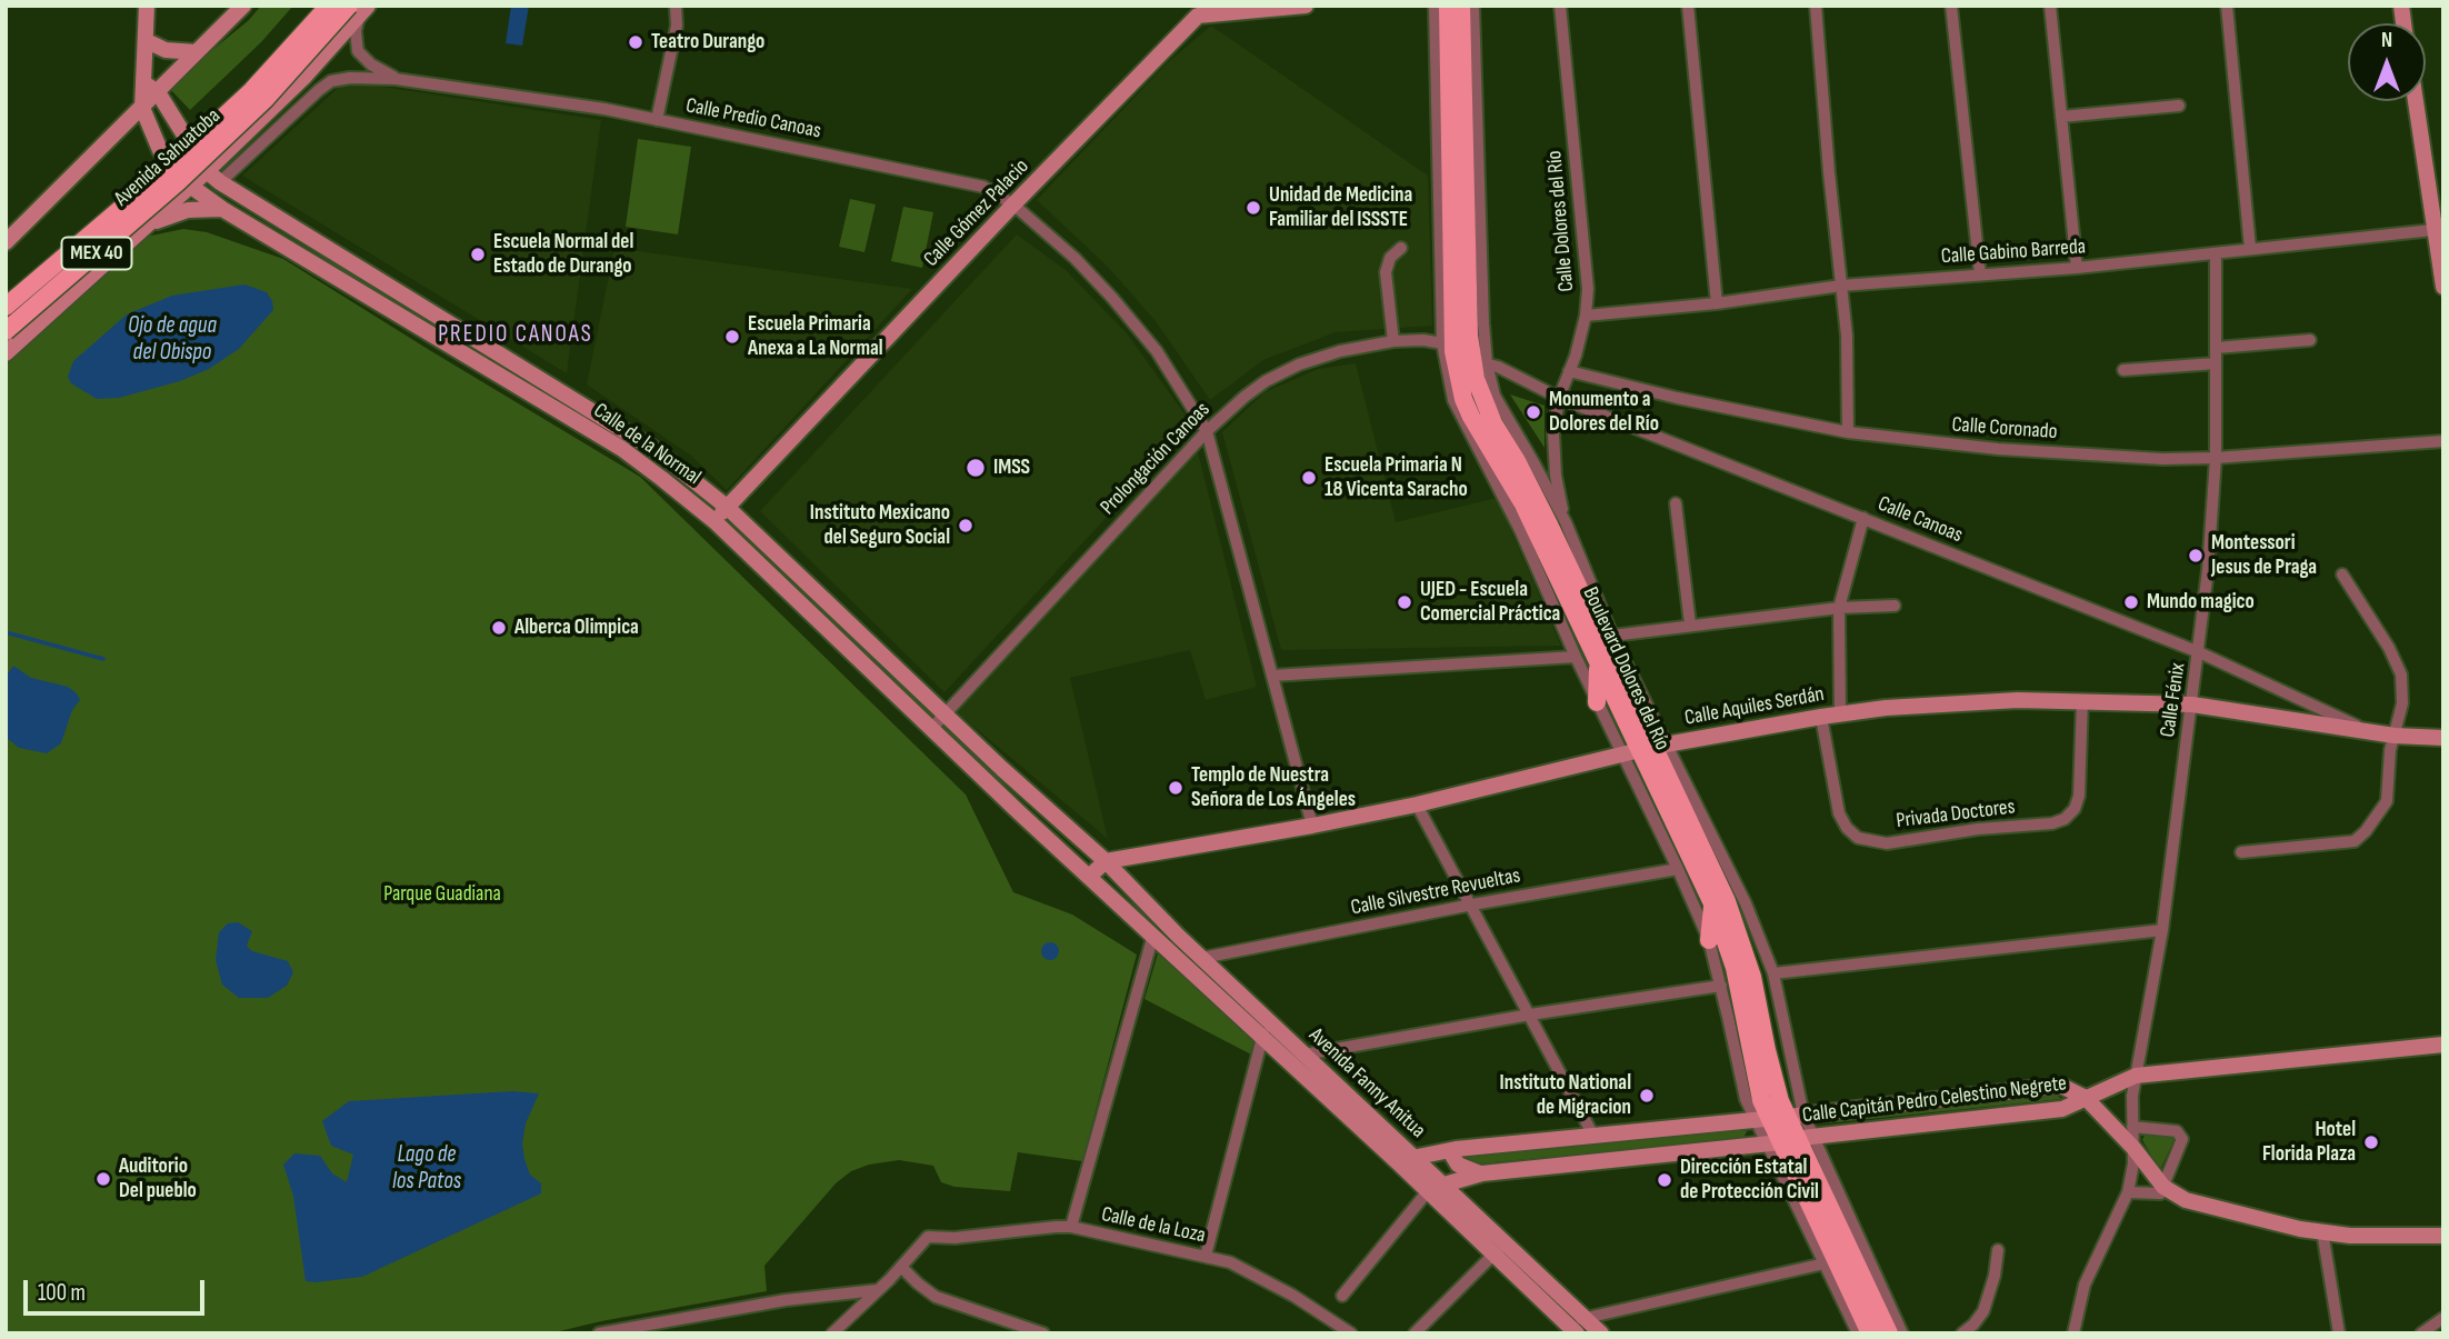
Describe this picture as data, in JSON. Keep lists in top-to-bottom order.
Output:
{
  "streets": {
    "main road": [
      "Avenida Sahuatoba",
      "Calle Gómez Palacio",
      "MEX 40",
      "Calle de la Normal",
      "Boulevard Dolores del Río",
      "Calle Aquiles Serdán",
      "Avenida Fanny Anitua",
      "Calle Capitán Pedro Celestino Negrete"
    ],
    "street": [
      "Calle Predio Canoas",
      "Calle Dolores del Río",
      "Calle Gabino Barreda",
      "Calle Coronado",
      "Prolongación Canoas",
      "Calle Canoas",
      "Calle Fénix",
      "Privada Doctores",
      "Calle Silvestre Revueltas",
      "Calle de la Loza"
    ]
  },
  "crossings": [
    ["Calle Predio Canoas", "Calle Gómez Palacio"],
    ["Calle Predio Canoas", "Calle de la Normal"],
    ["Calle Predio Canoas", "Prolongación Canoas"],
    ["Calle Predio Canoas", "Calle Aquiles Serdán"],
    ["Calle Gómez Palacio", "Calle de la Normal"],
    ["Calle Dolores del Río", "Calle Gabino Barreda"],
    ["Calle Dolores del Río", "Calle Coronado"],
    ["Calle Dolores del Río", "Calle Canoas"],
    ["Calle Gabino Barreda", "Calle Fénix"],
    ["Calle Coronado", "Calle Fénix"],
    ["Calle de la Normal", "Prolongación Canoas"],
    ["Calle de la Normal", "Calle Aquiles Serdán"],
    ["Calle de la Normal", "Avenida Fanny Anitua"],
    ["Prolongación Canoas", "Calle Canoas"],
    ["Prolongación Canoas", "Boulevard Dolores del Río"],
    ["Calle Canoas", "Boulevard Dolores del Río"],
    ["Calle Canoas", "Calle Fénix"],
    ["Calle Canoas", "Calle Aquiles Serdán"],
    ["Boulevard Dolores del Río", "Calle Aquiles Serdán"],
    ["Boulevard Dolores del Río", "Calle Capitán Pedro Celestino Negrete"],
    ["Calle Fénix", "Calle Aquiles Serdán"],
    ["Calle Fénix", "Calle Capitán Pedro Celestino Negrete"],
    ["Calle Aquiles Serdán", "Privada Doctores"],
    ["Calle Aquiles Serdán", "Avenida Fanny Anitua"],
    ["Calle Silvestre Revueltas", "Avenida Fanny Anitua"],
    ["Avenida Fanny Anitua", "Calle Capitán Pedro Celestino Negrete"]
  ],
  "districts": ["PREDIO CANOAS"],
  "water": ["Ojo de agua del Obispo", "Lago de los Patos"],
  "parks": ["Parque Guadiana"],
  "places": [
    "Teatro Durango",
    "Unidad de Medicina Familiar del ISSSTE",
    "Escuela Normal del Estado de Durango",
    "Escuela Primaria Anexa a La Normal",
    "Monumento a Dolores del Río",
    "IMSS",
    "Escuela Primaria N 18 Vicenta Saracho",
    "Instituto Mexicano del Seguro Social",
    "Montessori Jesus de Praga",
    "UJED - Escuela Comercial Práctica",
    "Mundo magico",
    "Alberca Olimpica",
    "Templo de Nuestra Señora de Los Ángeles",
    "Instituto National de Migracion",
    "Hotel Florida Plaza",
    "Auditorio Del pueblo",
    "Dirección Estatal de Protección Civil"
  ],
  "scale_bar": "100 m",
  "north": "top"
}
